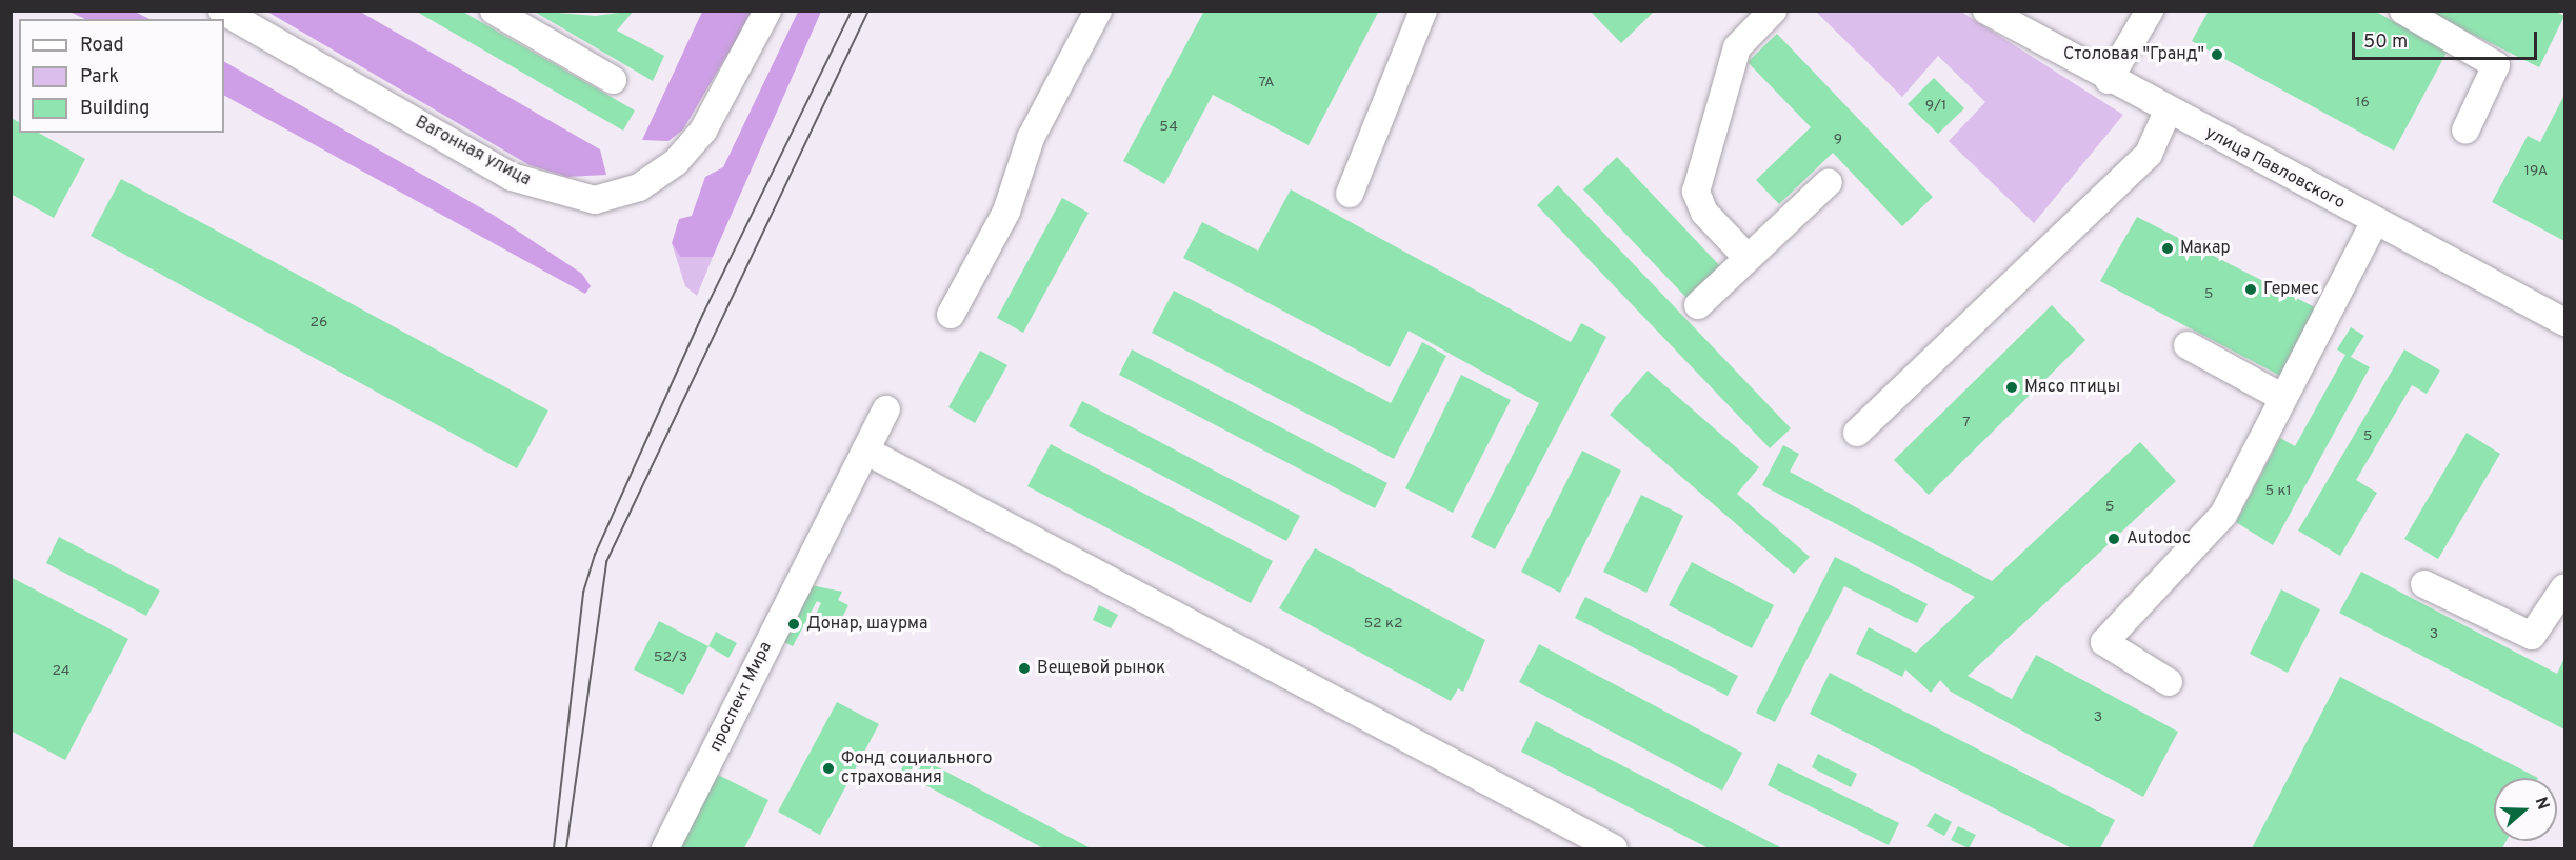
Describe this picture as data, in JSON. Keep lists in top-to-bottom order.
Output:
{
  "streets": {
    "street": ["Вагонная улица", "улица Павловского", "проспект Мира"]
  },
  "places": [
    "Столовая \"Гранд\"",
    "Макар",
    "Гермес",
    "Мясо птицы",
    "Autodoc",
    "Донар, шаурма",
    "Вещевой рынок",
    "Фонд социального страхования"
  ],
  "house_numbers": [
    "7А",
    "16",
    "9/1",
    "54",
    "9",
    "19А",
    "5",
    "26",
    "7",
    "5",
    "5 к1",
    "5",
    "52 к2",
    "3",
    "52/3",
    "24",
    "3"
  ],
  "legend": ["Road", "Park", "Building"],
  "scale_bar": "50 m",
  "north": "right"
}
